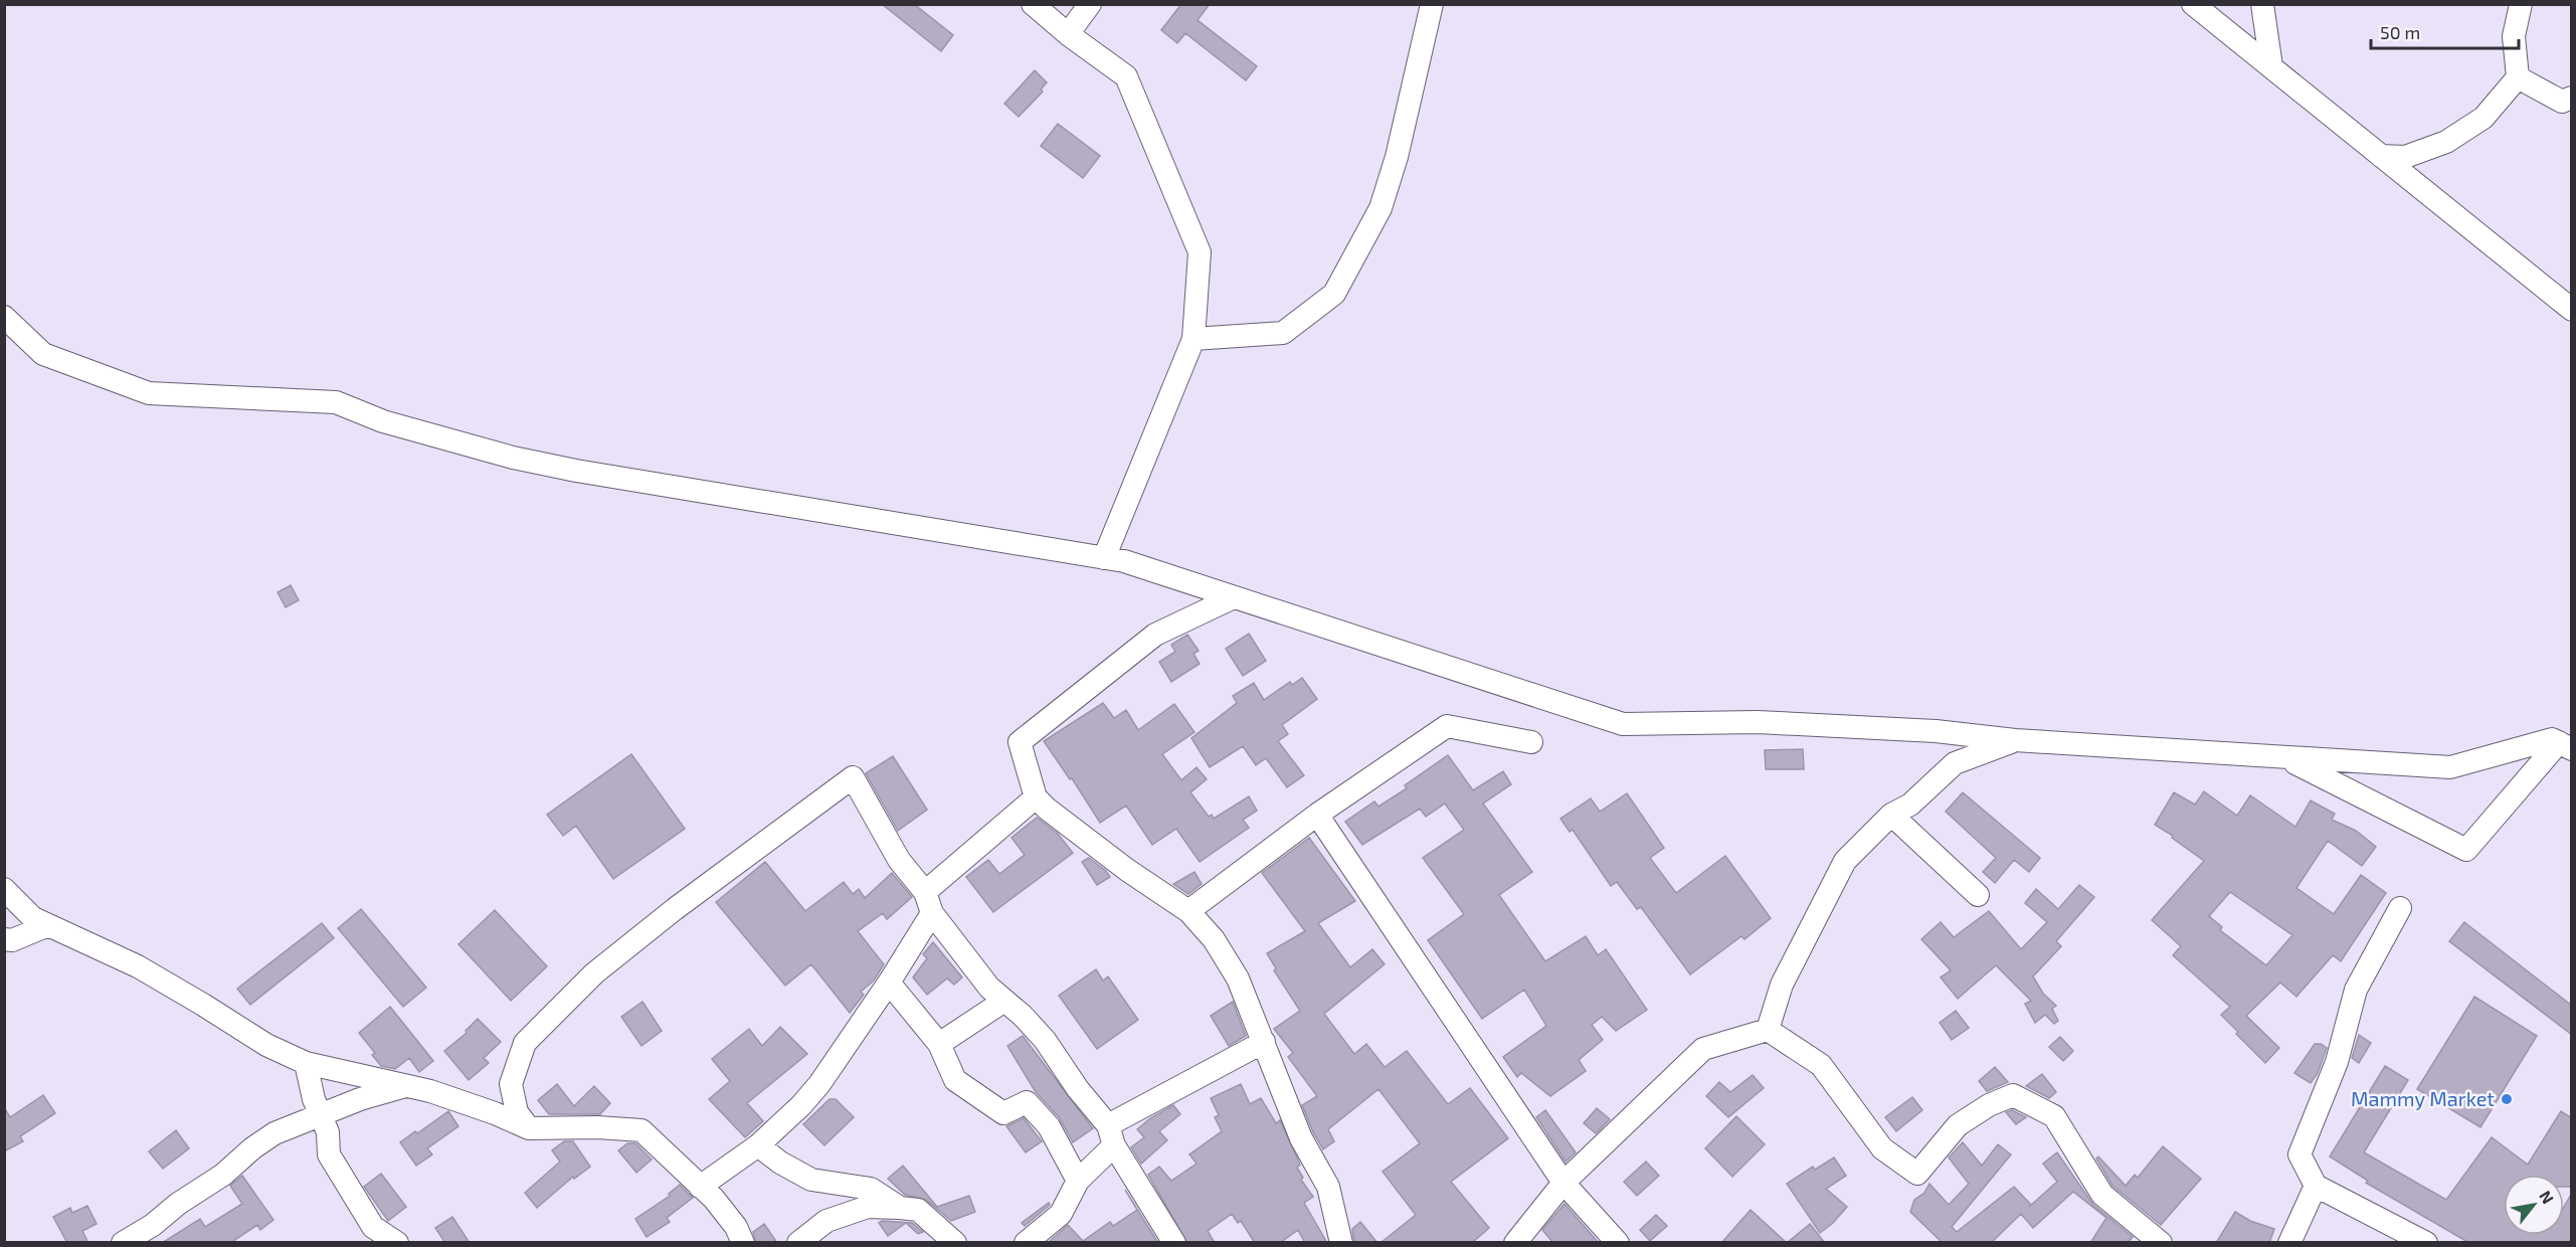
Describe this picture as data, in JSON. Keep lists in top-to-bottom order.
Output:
{
  "places": ["Mammy Market"],
  "scale_bar": "50 m",
  "north": "top right"
}
